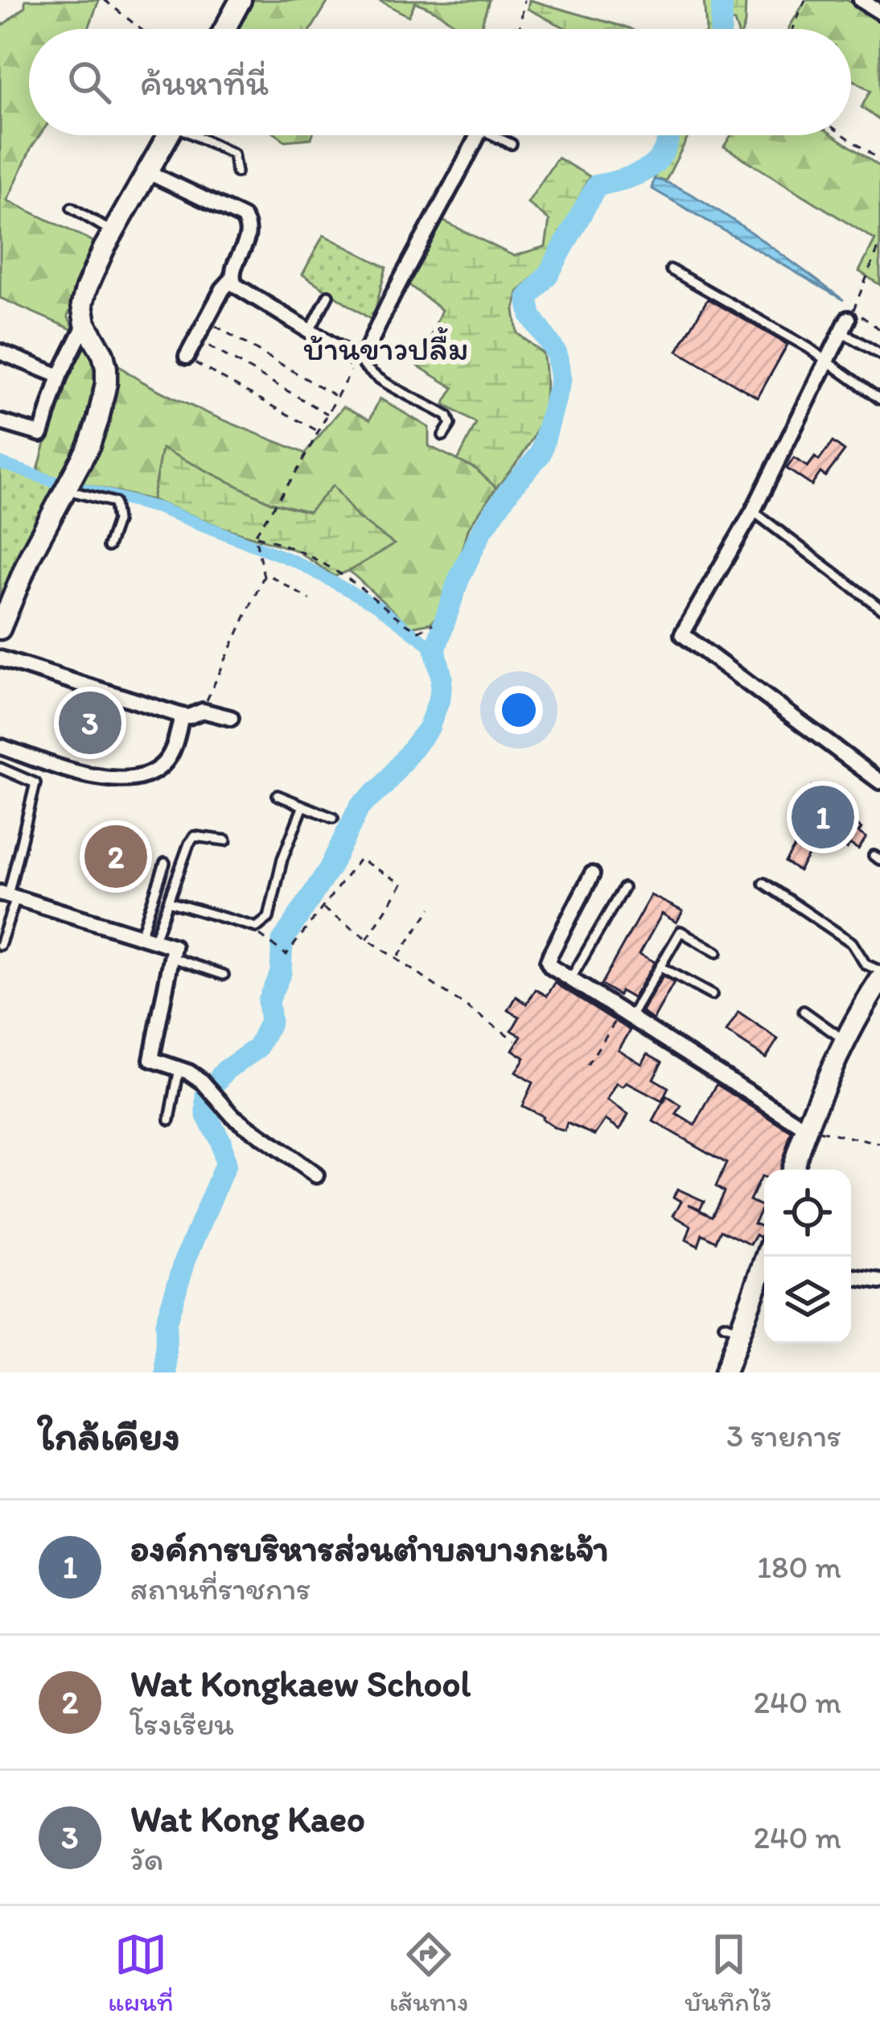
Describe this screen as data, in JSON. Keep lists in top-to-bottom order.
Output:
{
  "districts": ["บ้านขาวปลื้ม"],
  "page": {
    "search": "ค้นหาที่นี่",
    "pins": ["3", "1", "2"],
    "heading": ["ใกล้เคียง", "3 รายการ"],
    "list": [
      {
        "mark": "1",
        "name": "องค์การบริหารส่วนตำบลบางกะเจ้า",
        "note": "สถานที่ราชการ",
        "value": "180 m"
      },
      {
        "mark": "2",
        "name": "Wat Kongkaew School",
        "note": "โรงเรียน",
        "value": "240 m"
      },
      {
        "mark": "3",
        "name": "Wat Kong Kaeo",
        "note": "วัด",
        "value": "240 m"
      }
    ],
    "nav": ["แผนที่", "เส้นทาง", "บันทึกไว้"]
  }
}
